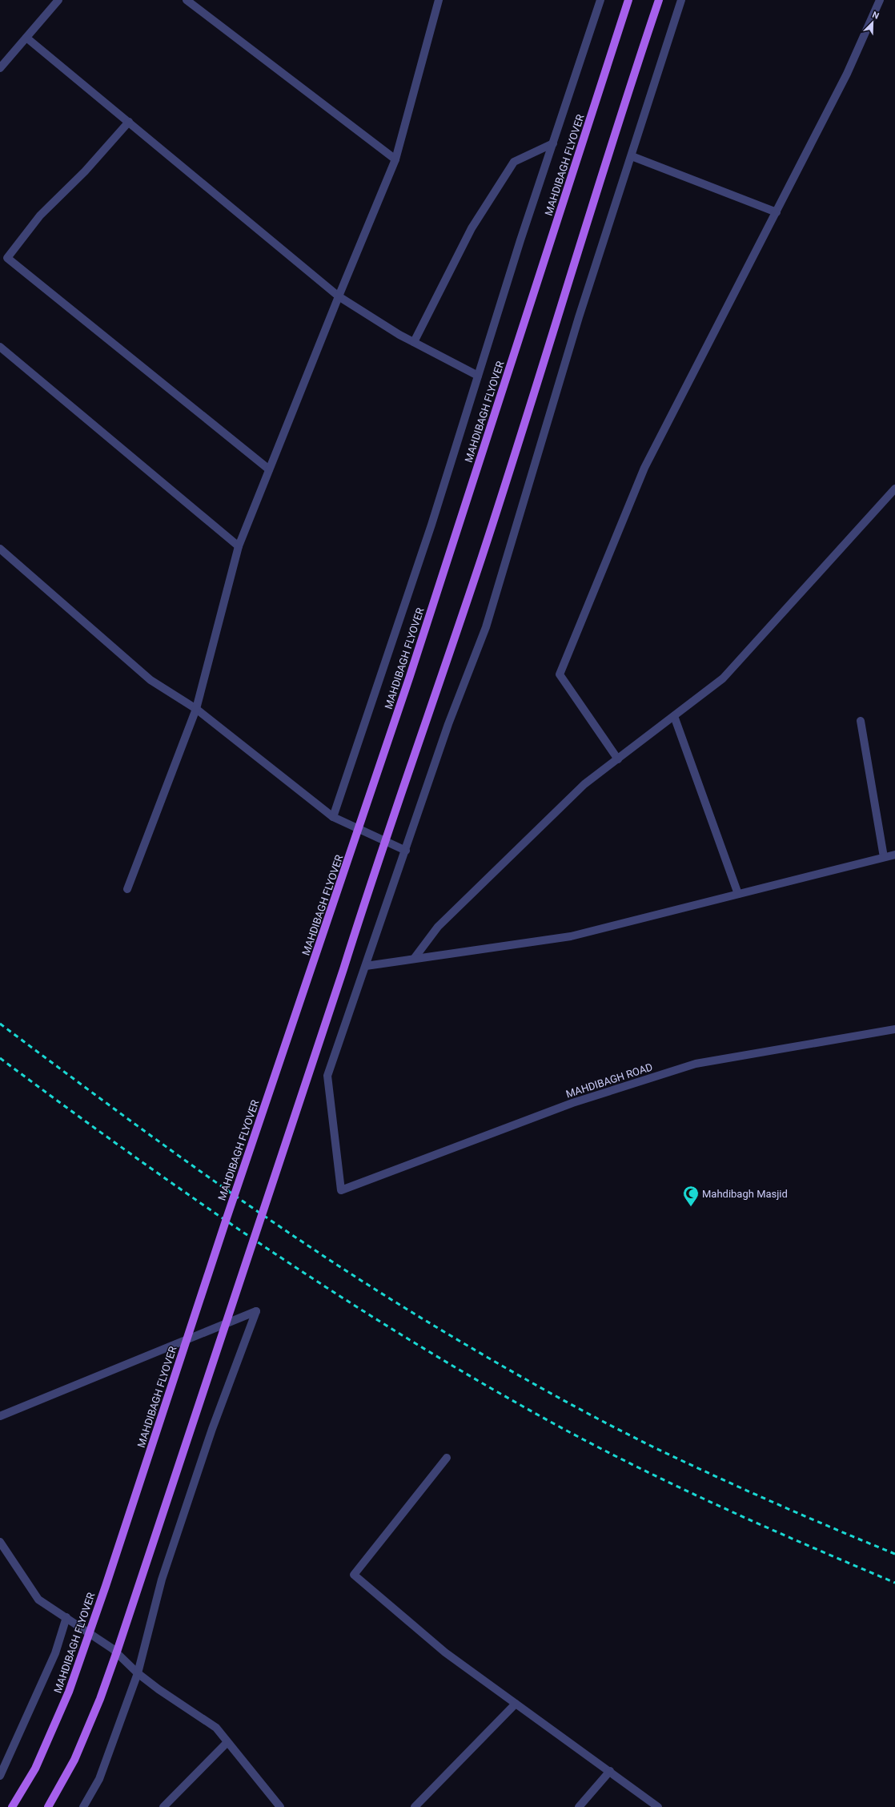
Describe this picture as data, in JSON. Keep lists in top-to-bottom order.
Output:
{
  "streets": {
    "main road": ["MAHDIBAGH FLYOVER"],
    "street": ["MAHDIBAGH ROAD"]
  },
  "places": {
    "mosque": ["Mahdibagh Masjid"]
  },
  "north": "top right"
}
